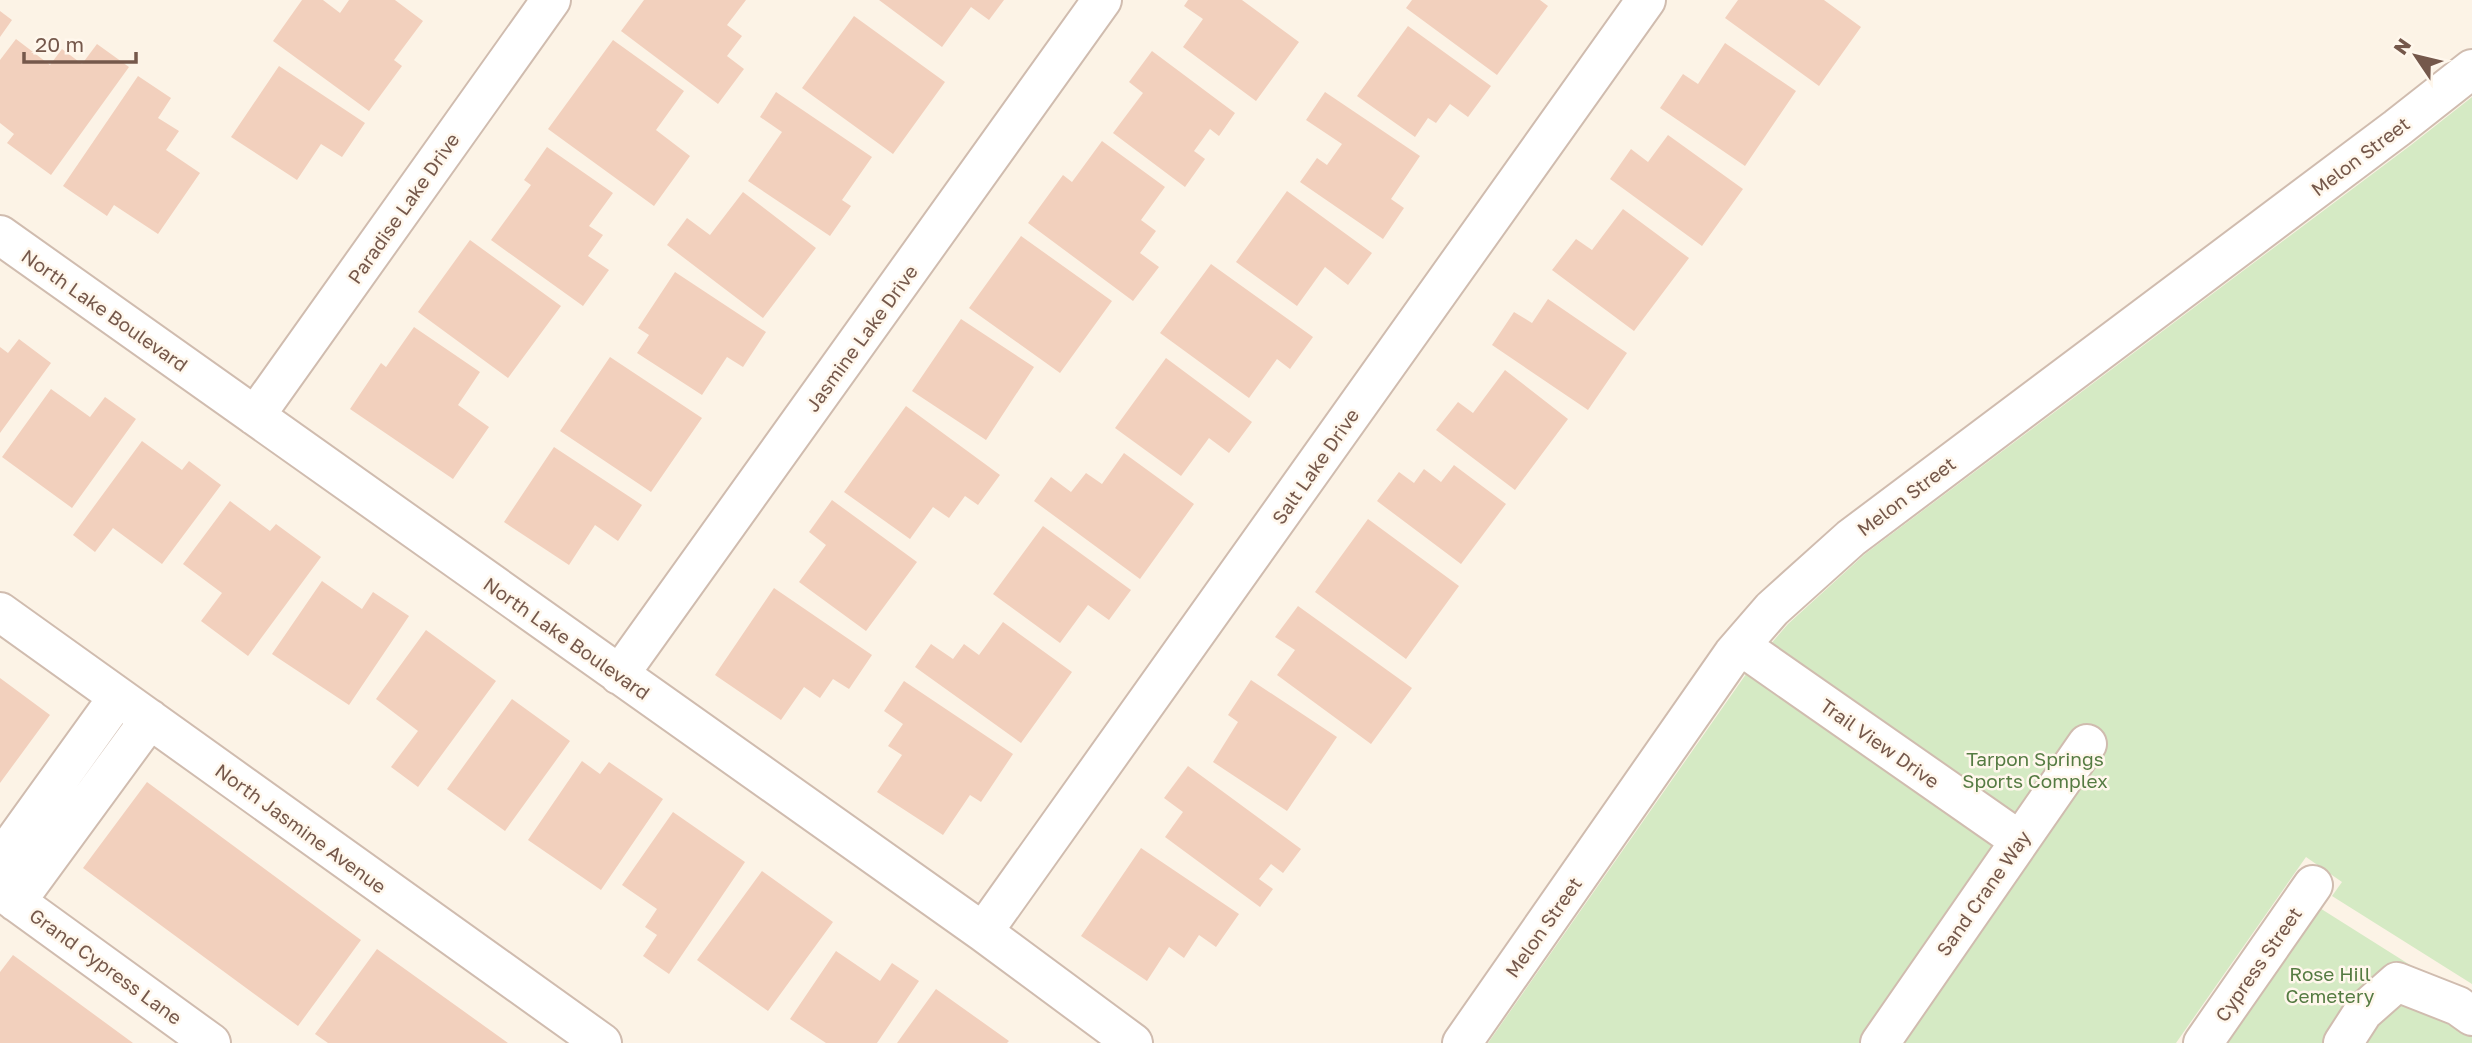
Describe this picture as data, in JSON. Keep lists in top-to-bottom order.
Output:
{
  "streets": {
    "street": [
      "Melon Street",
      "Paradise Lake Drive",
      "North Lake Boulevard",
      "Jasmine Lake Drive",
      "Salt Lake Drive",
      "Trail View Drive",
      "North Jasmine Avenue",
      "Sand Crane Way",
      "Cypress Street",
      "Grand Cypress Lane"
    ]
  },
  "crossings": [
    ["Melon Street", "Trail View Drive"],
    ["Paradise Lake Drive", "North Lake Boulevard"],
    ["North Lake Boulevard", "Jasmine Lake Drive"],
    ["North Lake Boulevard", "Salt Lake Drive"],
    ["Trail View Drive", "Sand Crane Way"]
  ],
  "parks": ["Tarpon Springs Sports Complex", "Rose Hill Cemetery"],
  "scale_bar": "20 m",
  "north": "top left"
}
